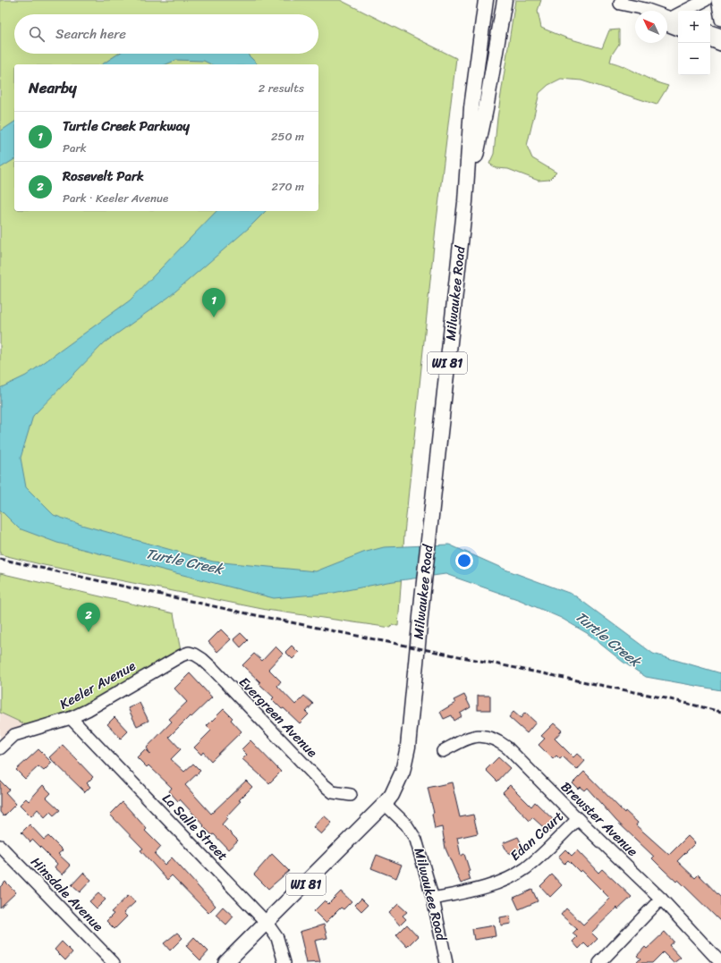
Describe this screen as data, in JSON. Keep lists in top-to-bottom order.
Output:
{
  "streets": {
    "main road": ["Milwaukee Road", "WI 81"],
    "street": [
      "Keeler Avenue",
      "Evergreen Avenue",
      "Brewster Avenue",
      "La Salle Street",
      "Edan Court",
      "Hinsdale Avenue"
    ]
  },
  "crossings": [
    ["Milwaukee Road", "WI 81"],
    ["Milwaukee Road", "Edan Court"],
    ["WI 81", "La Salle Street"],
    ["Keeler Avenue", "Evergreen Avenue"],
    ["Keeler Avenue", "La Salle Street"],
    ["Brewster Avenue", "Edan Court"]
  ],
  "water": ["Turtle Creek"],
  "north": "top left",
  "page": {
    "map_buttons": ["+", "−"],
    "search": "Search here",
    "heading": ["Nearby", "2 results"],
    "list": [
      {
        "mark": "1",
        "name": "Turtle Creek Parkway",
        "note": "Park",
        "value": "250 m"
      },
      {
        "mark": "2",
        "name": "Rosevelt Park",
        "note": "Park · Keeler Avenue",
        "value": "270 m"
      }
    ],
    "pins": ["1", "2"]
  }
}
